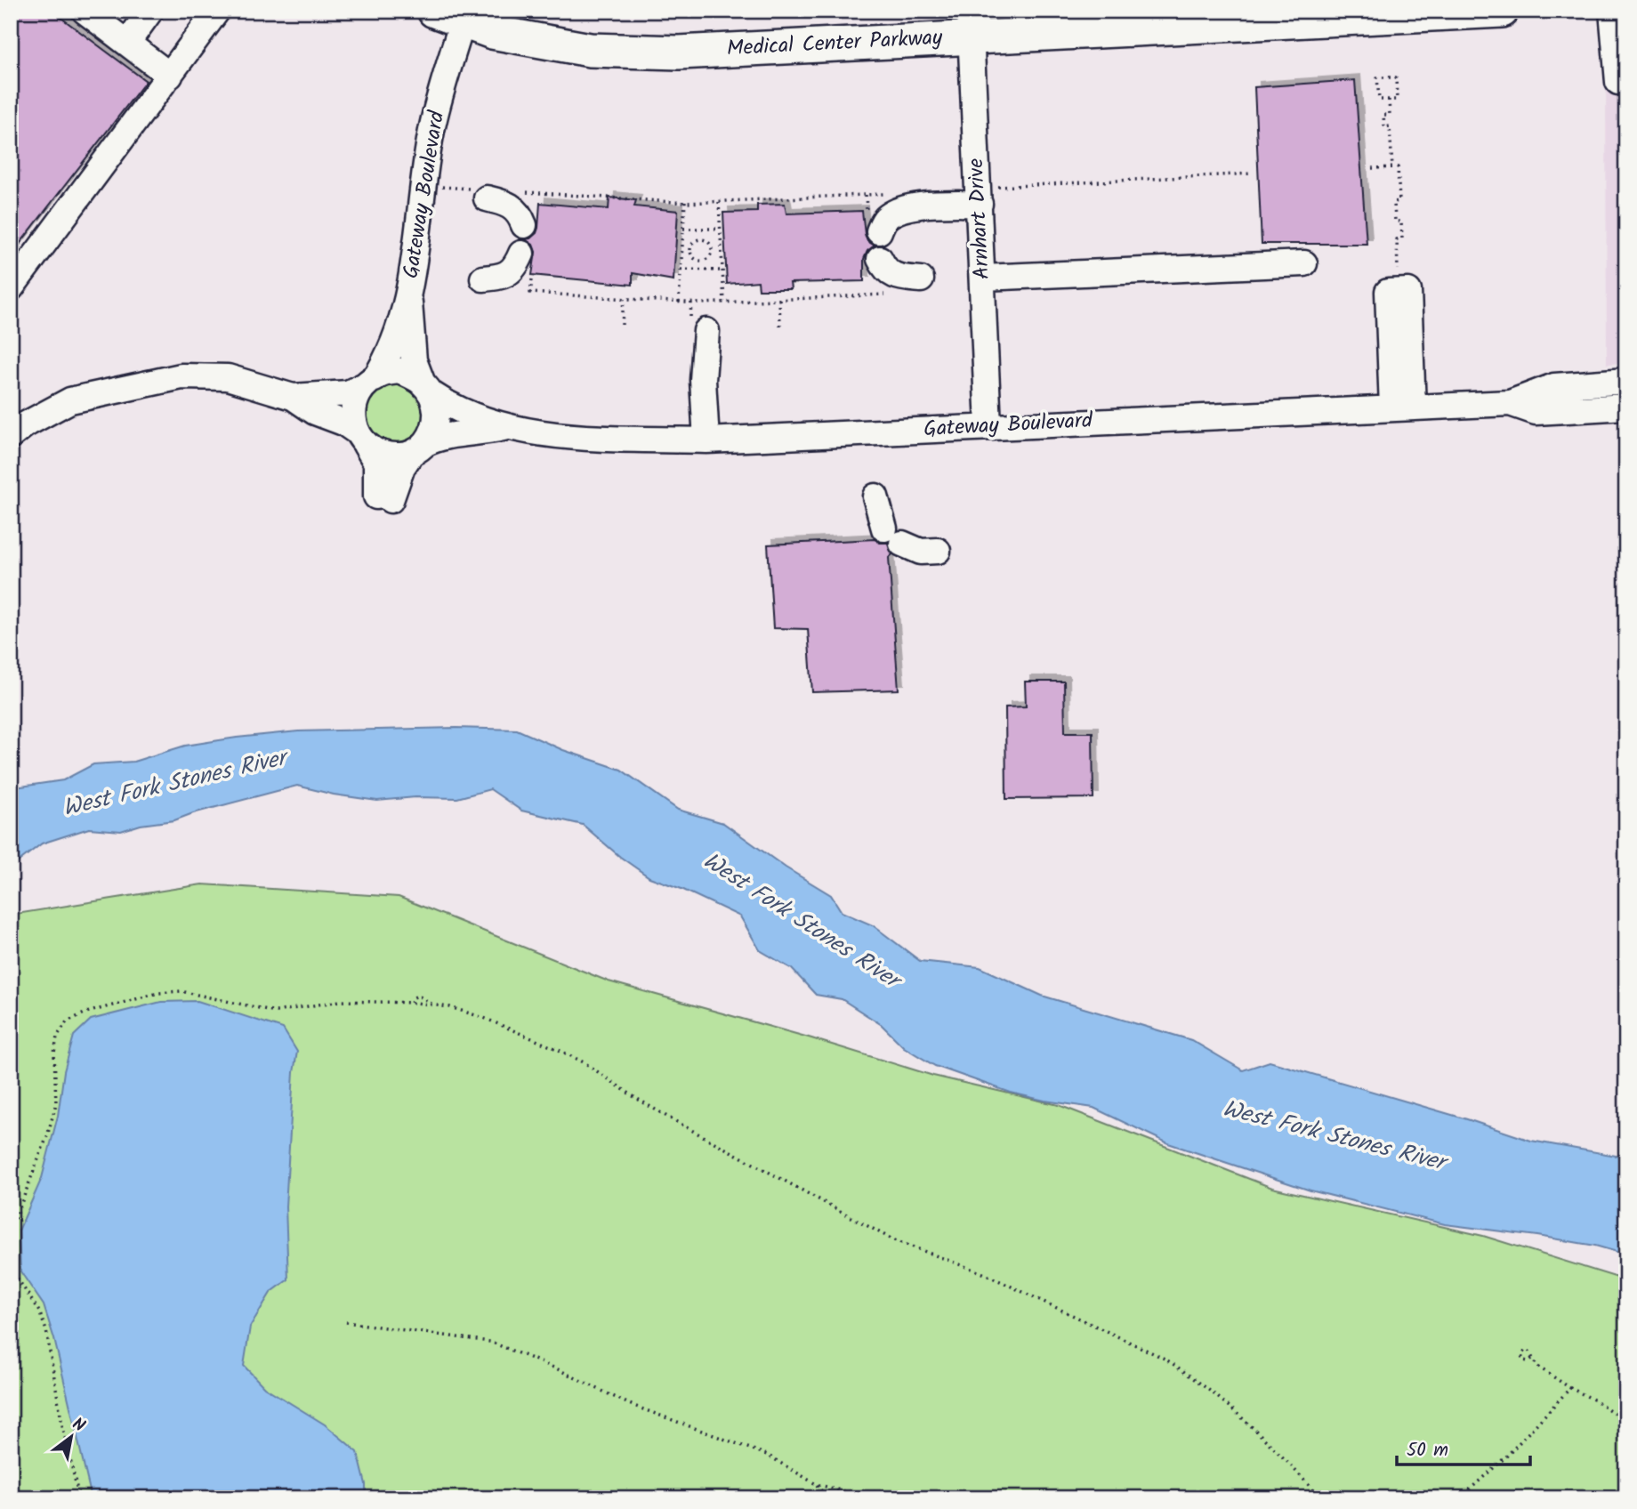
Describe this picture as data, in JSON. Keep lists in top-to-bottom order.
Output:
{
  "streets": {
    "main road": ["Medical Center Parkway"],
    "street": ["Gateway Boulevard", "Arnhart Drive"]
  },
  "crossings": [
    ["Medical Center Parkway", "Gateway Boulevard"],
    ["Medical Center Parkway", "Arnhart Drive"],
    ["Gateway Boulevard", "Arnhart Drive"]
  ],
  "water": ["West Fork Stones River"],
  "scale_bar": "50 m",
  "north": "top right"
}
